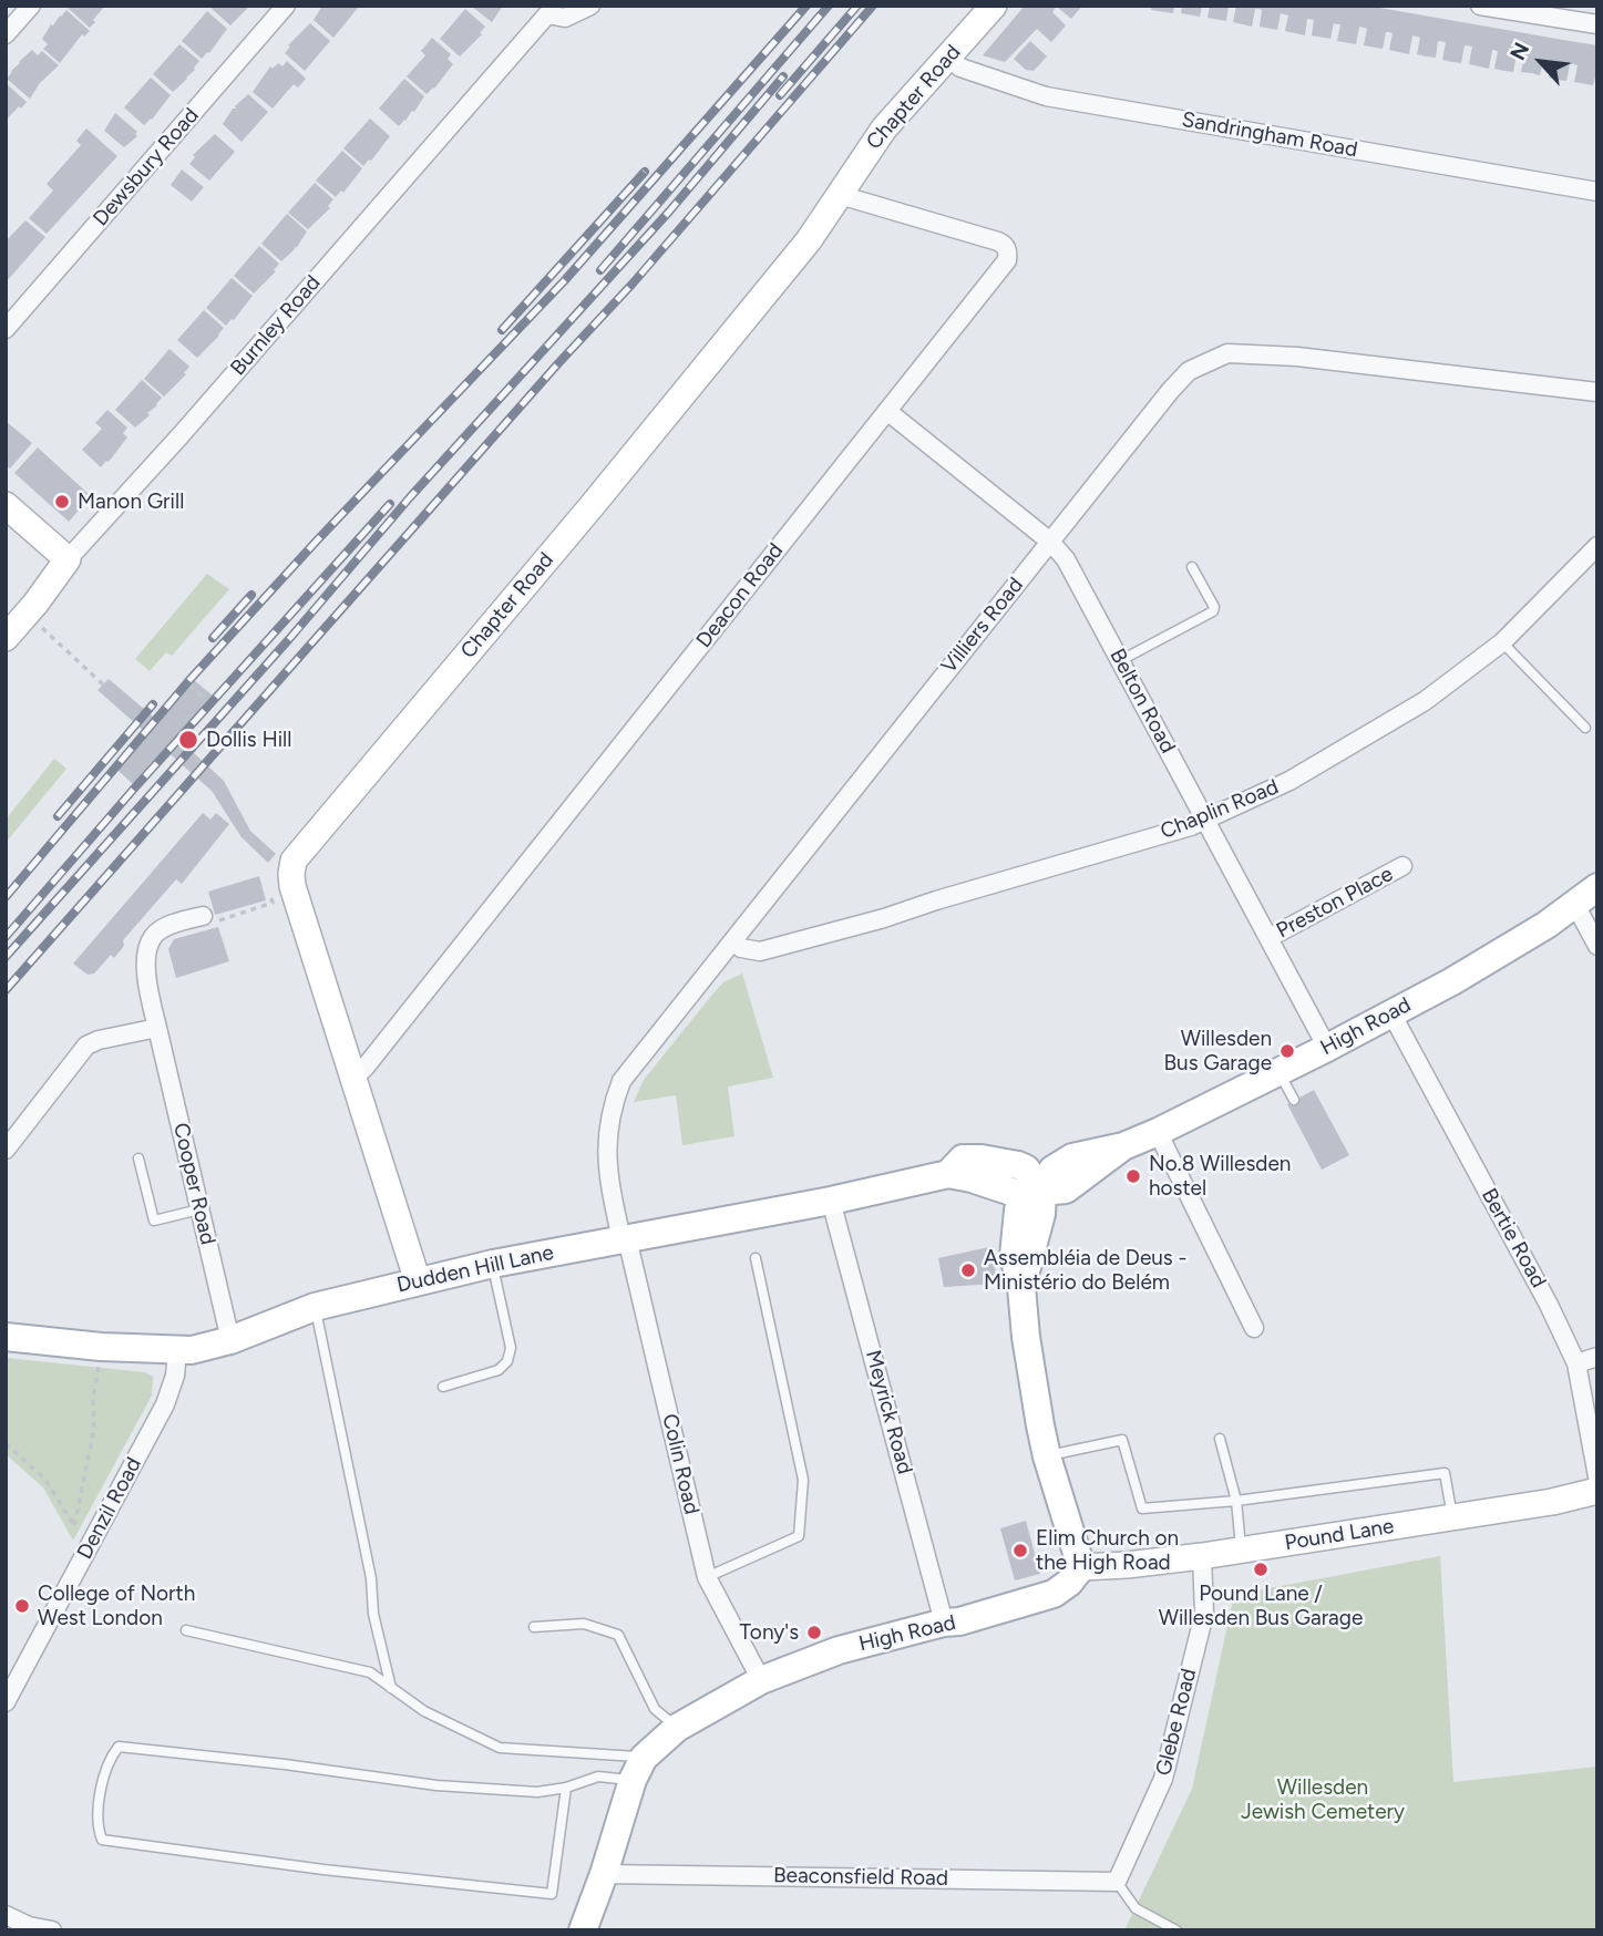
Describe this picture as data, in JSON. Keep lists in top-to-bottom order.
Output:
{
  "streets": {
    "main road": ["High Road", "Dudden Hill Lane"],
    "street": [
      "Chapter Road",
      "Sandringham Road",
      "Dewsbury Road",
      "Burnley Road",
      "Deacon Road",
      "Villiers Road",
      "Belton Road",
      "Chaplin Road",
      "Preston Place",
      "Cooper Road",
      "Bertie Road",
      "Meyrick Road",
      "Colin Road",
      "Denzil Road",
      "Pound Lane",
      "Glebe Road",
      "Beaconsfield Road"
    ]
  },
  "crossings": [
    ["Chapter Road", "Sandringham Road"],
    ["Chapter Road", "Deacon Road"],
    ["Chapter Road", "Dudden Hill Lane"],
    ["Deacon Road", "Belton Road"],
    ["Villiers Road", "Belton Road"],
    ["Villiers Road", "Chaplin Road"],
    ["Villiers Road", "Dudden Hill Lane"],
    ["Villiers Road", "Colin Road"],
    ["Belton Road", "Chaplin Road"],
    ["Belton Road", "Preston Place"],
    ["Belton Road", "High Road"],
    ["High Road", "Bertie Road"],
    ["High Road", "Dudden Hill Lane"],
    ["High Road", "Meyrick Road"],
    ["High Road", "Colin Road"],
    ["High Road", "Pound Lane"],
    ["Cooper Road", "Dudden Hill Lane"],
    ["Dudden Hill Lane", "Meyrick Road"],
    ["Dudden Hill Lane", "Colin Road"],
    ["Dudden Hill Lane", "Denzil Road"],
    ["Pound Lane", "Glebe Road"],
    ["Glebe Road", "Beaconsfield Road"]
  ],
  "parks": ["Willesden Jewish Cemetery"],
  "places": [
    "Manon Grill",
    "Dollis Hill",
    "Willesden Bus Garage",
    "No.8 Willesden hostel",
    "Assembléia de Deus - Ministério do Belém",
    "Elim Church on the High Road",
    "Pound Lane / Willesden Bus Garage",
    "College of North West London",
    "Tony's"
  ],
  "north": "top left"
}
